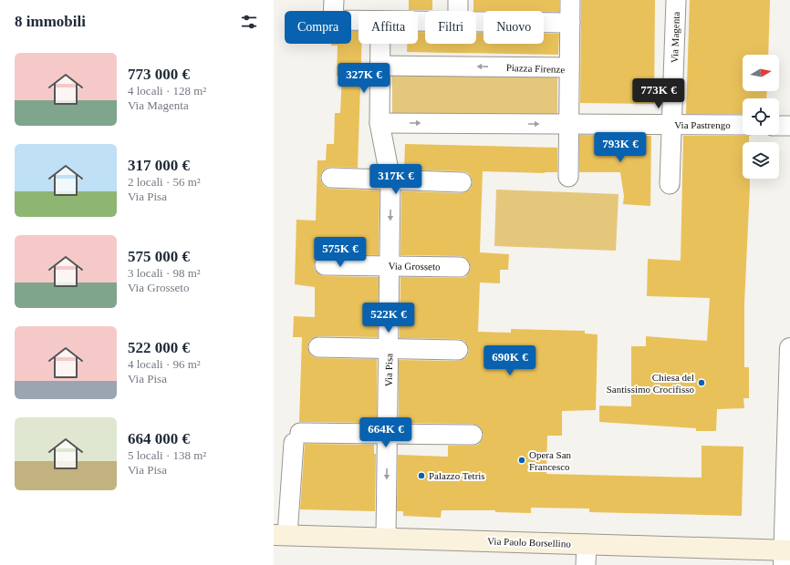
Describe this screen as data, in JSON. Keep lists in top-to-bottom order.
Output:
{
  "streets": {
    "main road": ["Via Paolo Borsellino"],
    "street": [
      "Via Magenta",
      "Piazza Firenze",
      "Via Pastrengo",
      "Via Grosseto",
      "Via Pisa"
    ]
  },
  "crossings": [
    ["Via Magenta", "Via Pastrengo"],
    ["Piazza Firenze", "Via Pastrengo"],
    ["Via Grosseto", "Via Pisa"],
    ["Via Pisa", "Via Paolo Borsellino"]
  ],
  "one_way": ["Via Pisa"],
  "places": ["Chiesa del Santissimo Crocifisso", "Opera San Francesco", "Palazzo Tetris"],
  "north": "right",
  "page": {
    "heading": "8 immobili",
    "chip": [
      "Compra",
      "Affitta",
      "Filtri",
      "Nuovo"
    ],
    "list": [
      {
        "name": "773 000 €",
        "note": "4 locali · 128 m² · Via Magenta"
      },
      {
        "name": "317 000 €",
        "note": "2 locali · 56 m² · Via Pisa"
      },
      {
        "name": "575 000 €",
        "note": "3 locali · 98 m² · Via Grosseto"
      },
      {
        "name": "522 000 €",
        "note": "4 locali · 96 m² · Via Pisa"
      },
      {
        "name": "664 000 €",
        "note": "5 locali · 138 m² · Via Pisa"
      }
    ],
    "price": [
      "327K €",
      "773K €",
      "793K €",
      "317K €",
      "575K €",
      "522K €",
      "690K €",
      "664K €"
    ]
  }
}
